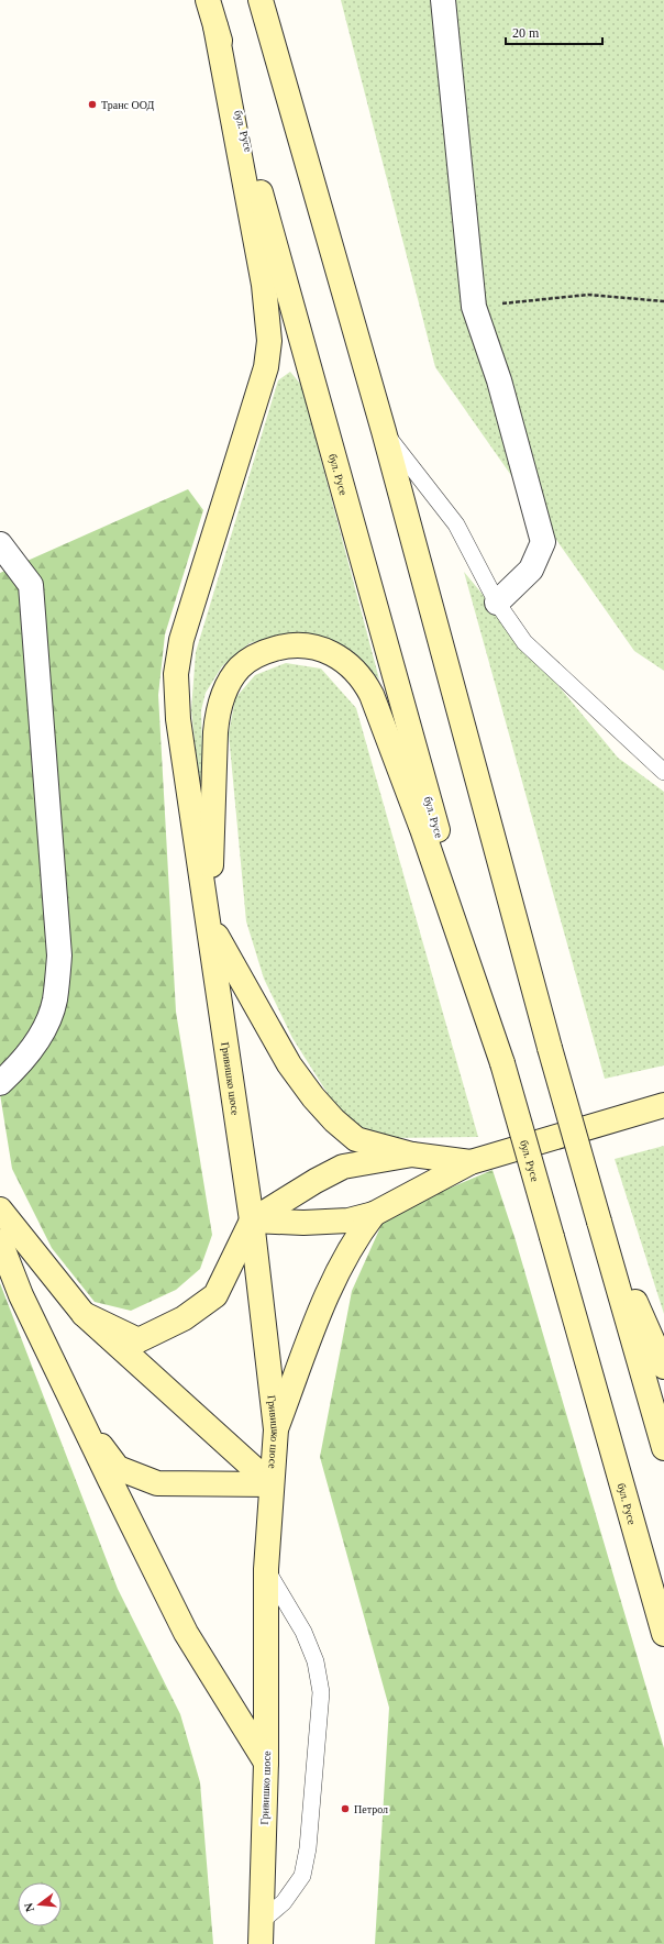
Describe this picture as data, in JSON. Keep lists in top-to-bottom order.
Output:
{
  "streets": {
    "main road": ["бул. Русе", "Гривишко шосе"]
  },
  "places": ["Транс ООД", "Петрол"],
  "scale_bar": "20 m",
  "north": "left"
}
